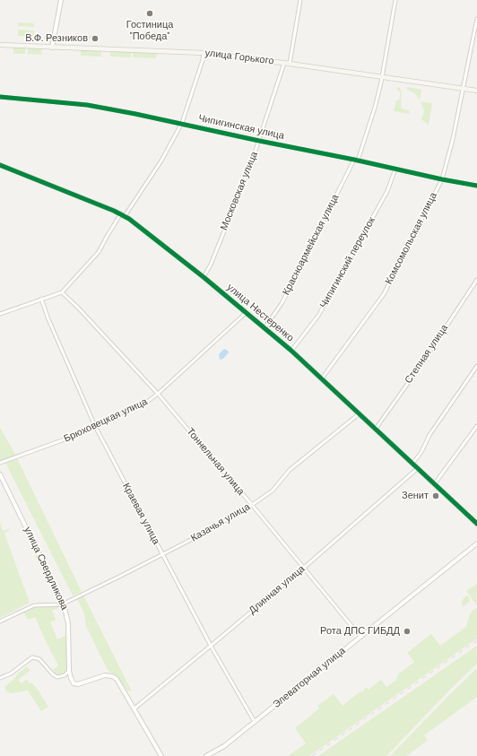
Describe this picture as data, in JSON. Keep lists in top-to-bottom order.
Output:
{
  "streets": {
    "main road": ["улица Горького"],
    "street": [
      "Чипигинская улица",
      "Московская улица",
      "Комсомольская улица",
      "Красноармейская улица",
      "Чипигинский переулок",
      "улица Нестеренко",
      "Степная улица",
      "Брюховецкая улица",
      "Тоннельная улица",
      "Краевая улица",
      "Казачья улица",
      "улица Свердликова",
      "Длинная улица",
      "Элеваторная улица"
    ]
  },
  "crossings": [
    ["улица Горького", "Московская улица"],
    ["улица Горького", "Комсомольская улица"],
    ["улица Горького", "Красноармейская улица"],
    ["Чипигинская улица", "Московская улица"],
    ["Чипигинская улица", "Комсомольская улица"],
    ["Чипигинская улица", "Красноармейская улица"],
    ["Чипигинская улица", "Чипигинский переулок"],
    ["Московская улица", "улица Нестеренко"],
    ["Комсомольская улица", "улица Нестеренко"],
    ["Красноармейская улица", "улица Нестеренко"],
    ["Чипигинский переулок", "улица Нестеренко"],
    ["улица Нестеренко", "Степная улица"],
    ["улица Нестеренко", "Брюховецкая улица"],
    ["улица Нестеренко", "Казачья улица"],
    ["улица Нестеренко", "Длинная улица"],
    ["Брюховецкая улица", "Тоннельная улица"],
    ["Брюховецкая улица", "Краевая улица"],
    ["Тоннельная улица", "Казачья улица"],
    ["Тоннельная улица", "Длинная улица"],
    ["Тоннельная улица", "Элеваторная улица"],
    ["Краевая улица", "Казачья улица"],
    ["Краевая улица", "Длинная улица"],
    ["Краевая улица", "Элеваторная улица"],
    ["Казачья улица", "улица Свердликова"]
  ],
  "places": [
    "Гостиница \"Победа\"",
    "В.Ф. Резников",
    "Зенит",
    "Рота ДПС ГИБДД"
  ]
}
